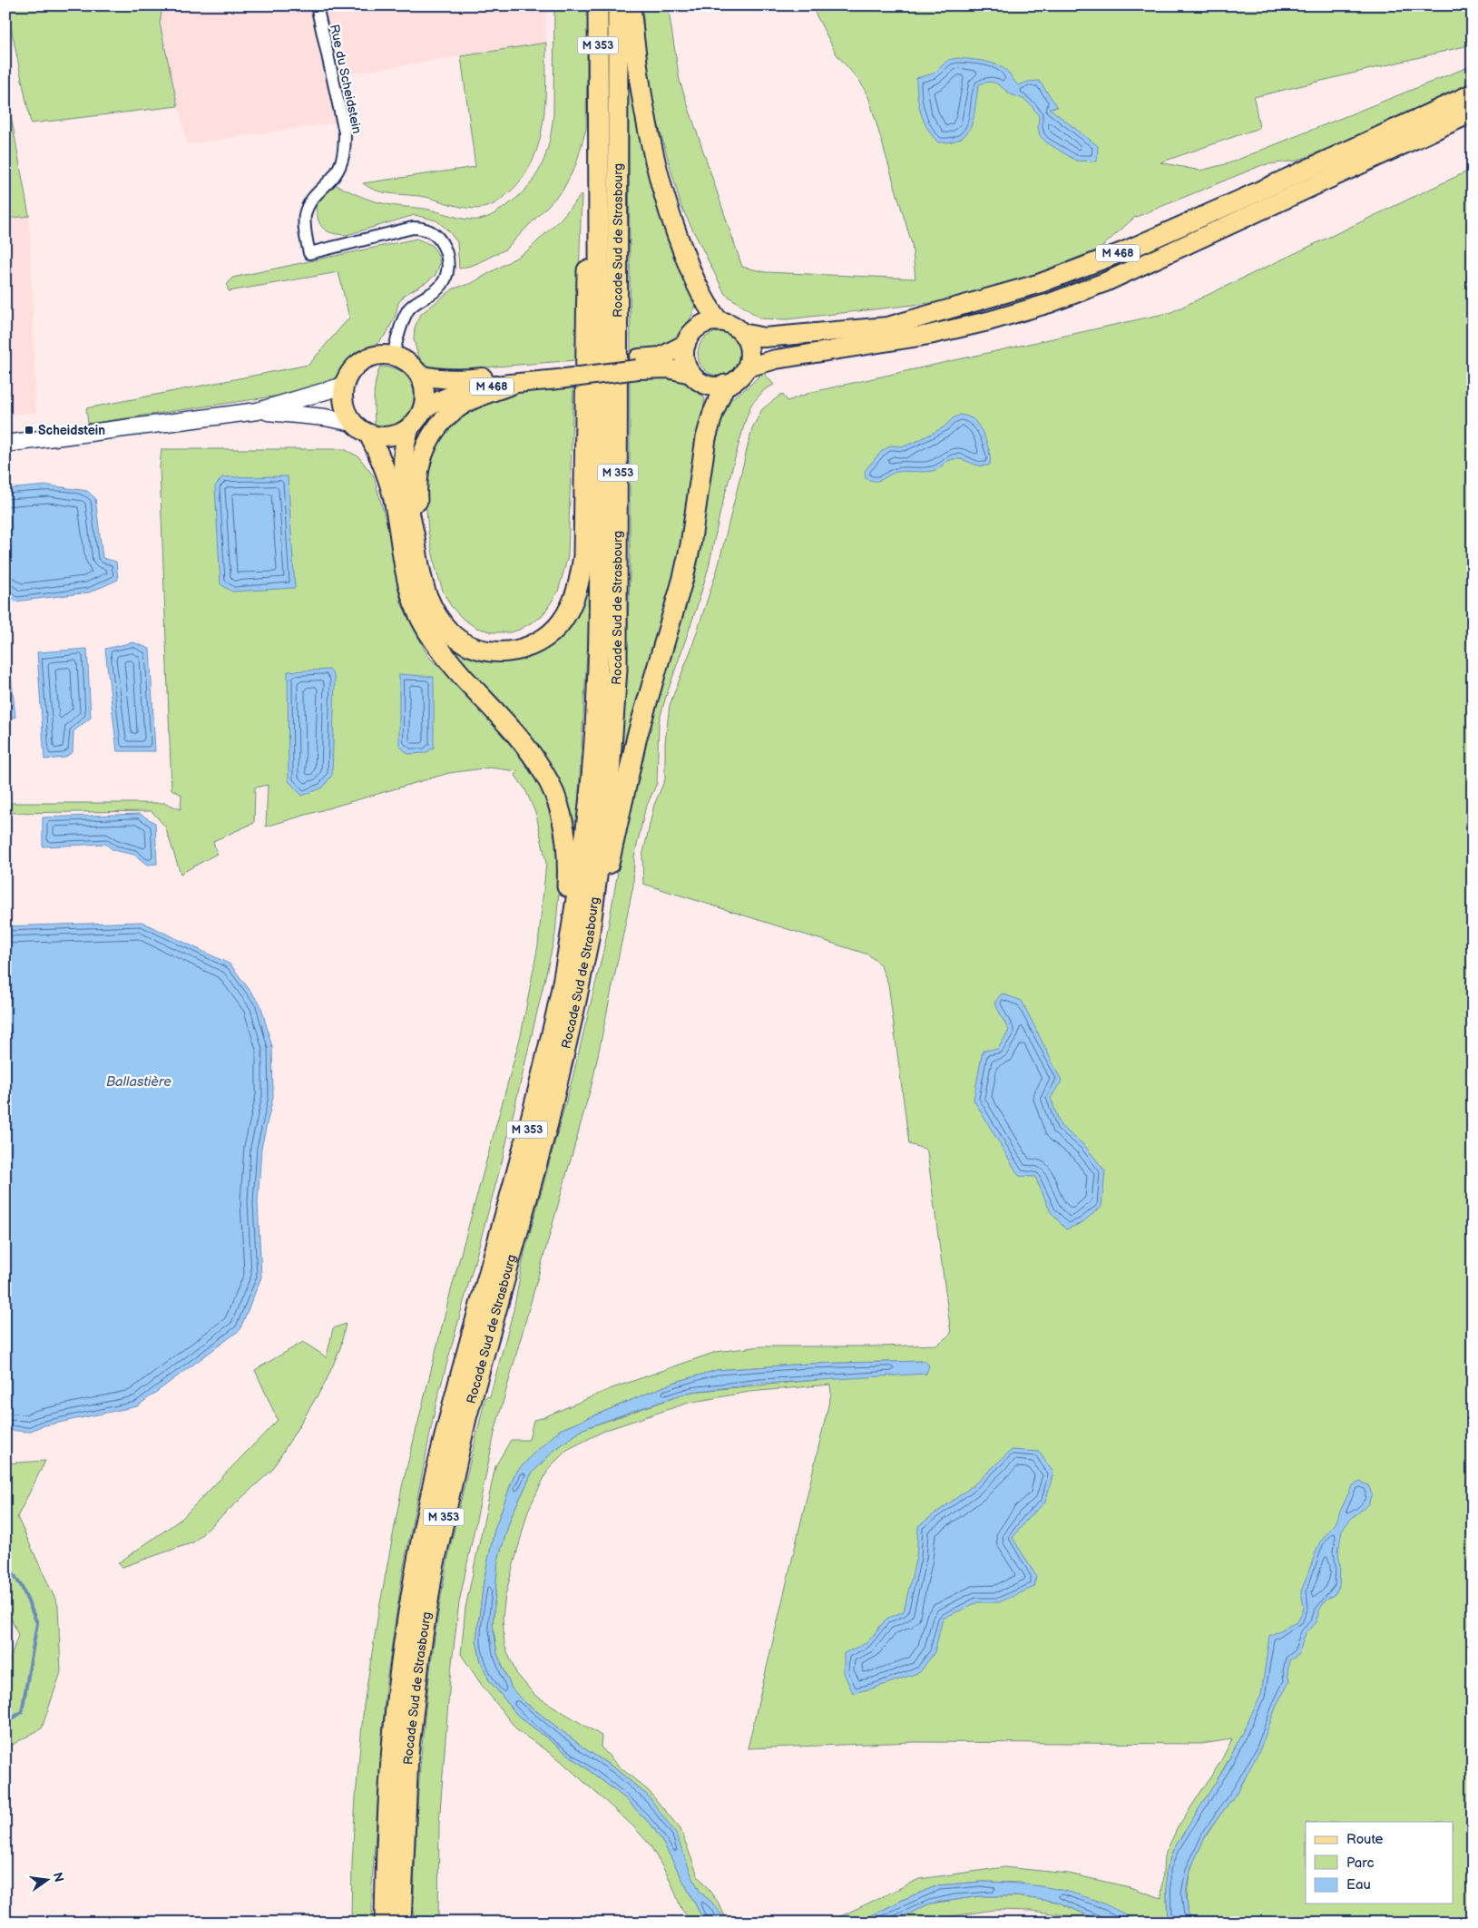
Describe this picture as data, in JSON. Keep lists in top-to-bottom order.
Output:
{
  "streets": {
    "highway": ["M 353", "Rocade Sud de Strasbourg"],
    "main road": ["M 468"],
    "street": ["Rue du Scheidstein"]
  },
  "crossings": [
    ["Rue du Scheidstein", "M 468"]
  ],
  "water": ["Ballastière"],
  "places": {
    "transit": ["Scheidstein"]
  },
  "legend": ["Route", "Parc", "Eau"],
  "north": "right"
}
